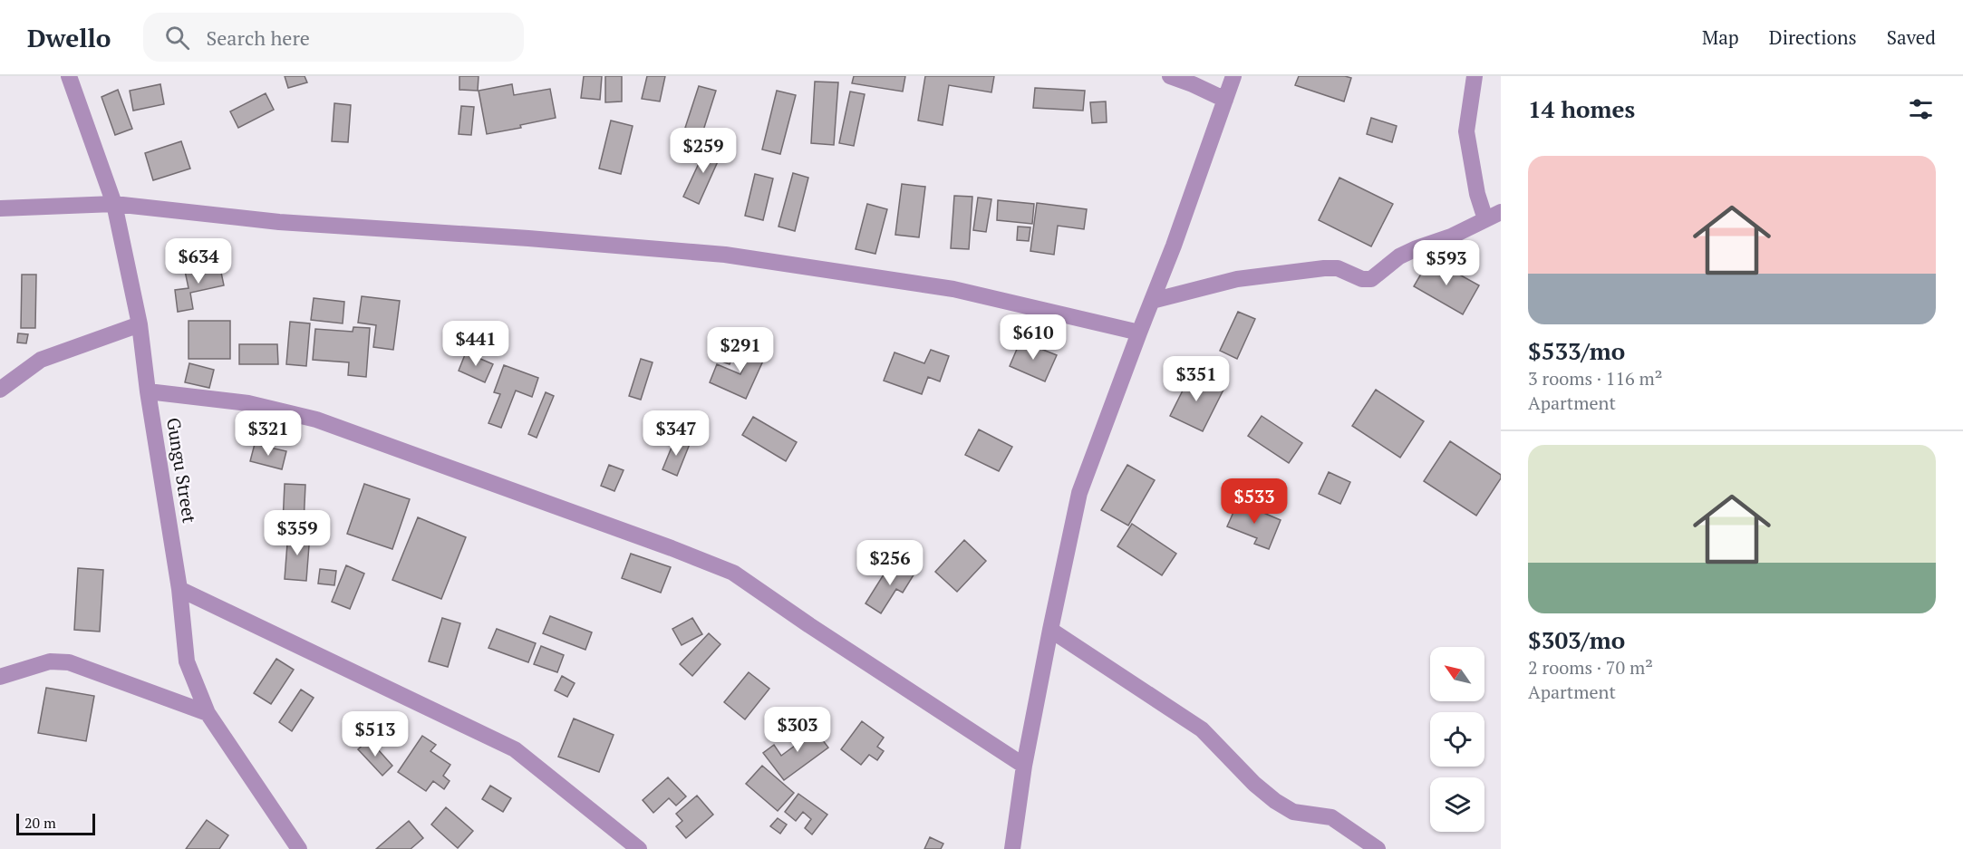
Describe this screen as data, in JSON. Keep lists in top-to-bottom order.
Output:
{
  "streets": {
    "street": ["Gungu Street"]
  },
  "scale_bar": "20 m",
  "north": "top left",
  "page": {
    "header": "Dwello",
    "search": "Search here",
    "nav": ["Map", "Directions", "Saved"],
    "heading": "14 homes",
    "price": [
      "$259",
      "$634",
      "$593",
      "$610",
      "$441",
      "$291",
      "$351",
      "$321",
      "$347",
      "$533",
      "$359",
      "$256",
      "$303",
      "$513"
    ],
    "list": [
      {
        "name": "$533/mo",
        "note": "3 rooms · 116 m² · Apartment"
      },
      {
        "name": "$303/mo",
        "note": "2 rooms · 70 m² · Apartment"
      }
    ],
    "scale": "20 m"
  }
}
